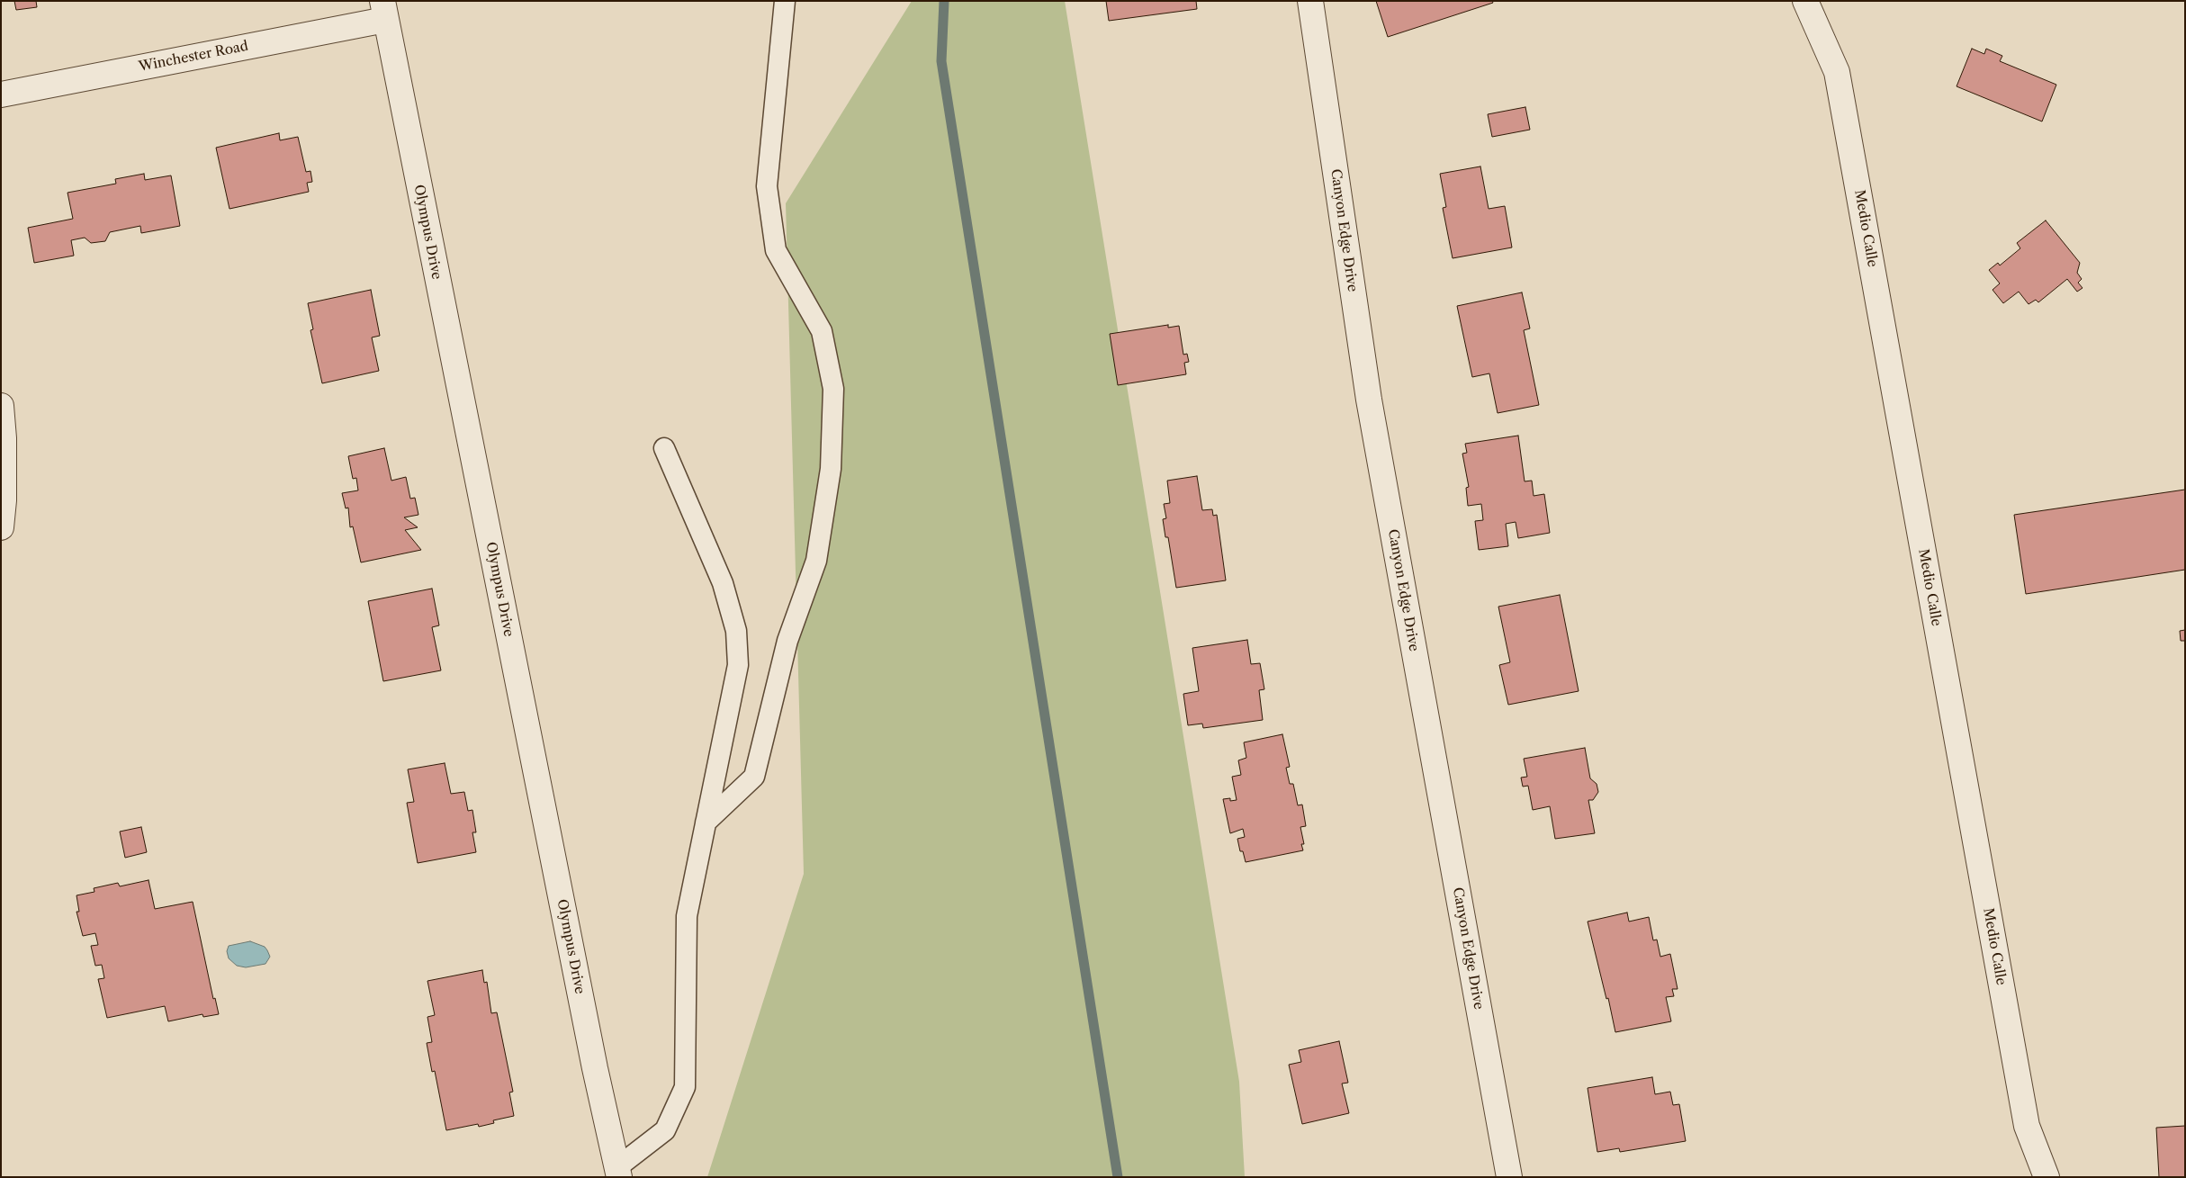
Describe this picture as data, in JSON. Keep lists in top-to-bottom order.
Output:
{
  "streets": {
    "street": [
      "Winchester Road",
      "Medio Calle",
      "Canyon Edge Drive",
      "Olympus Drive"
    ]
  },
  "crossings": [
    ["Winchester Road", "Olympus Drive"]
  ]
}
